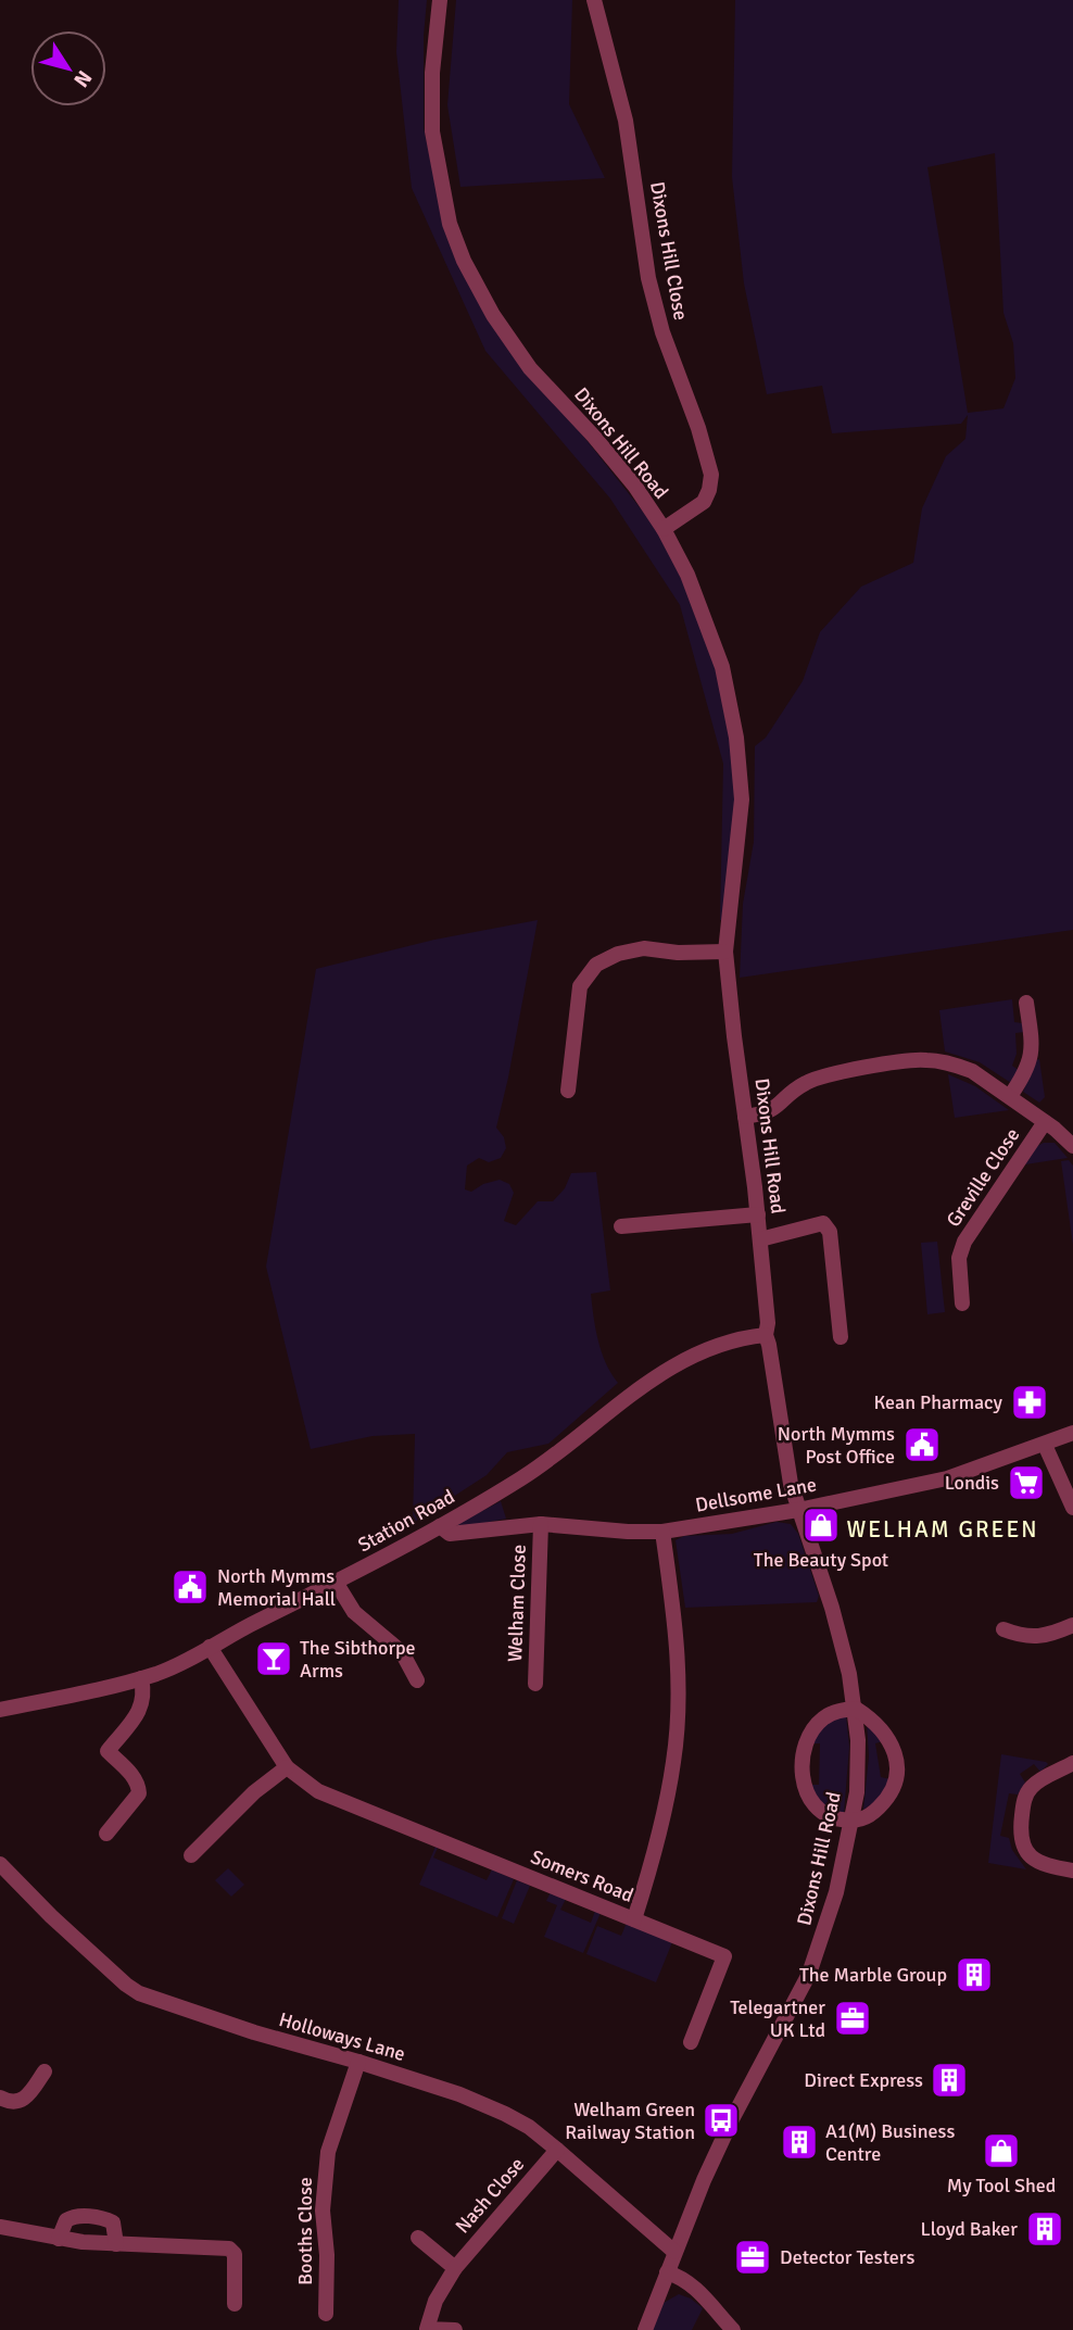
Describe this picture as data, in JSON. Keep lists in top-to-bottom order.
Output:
{
  "streets": {
    "street": [
      "Dixons Hill Close",
      "Dixons Hill Road",
      "Greville Close",
      "Dellsome Lane",
      "Station Road",
      "Welham Close",
      "Somers Road",
      "Holloways Lane",
      "Nash Close",
      "Booths Close"
    ]
  },
  "crossings": [
    ["Dixons Hill Close", "Dixons Hill Road"],
    ["Dixons Hill Road", "Dellsome Lane"],
    ["Dixons Hill Road", "Station Road"],
    ["Dixons Hill Road", "Holloways Lane"],
    ["Dellsome Lane", "Station Road"],
    ["Dellsome Lane", "Welham Close"],
    ["Dellsome Lane", "Somers Road"],
    ["Station Road", "Somers Road"],
    ["Holloways Lane", "Nash Close"],
    ["Holloways Lane", "Booths Close"]
  ],
  "districts": ["WELHAM GREEN"],
  "places": {
    "pharmacy": ["Kean Pharmacy"],
    "public building": ["North Mymms Post Office", "North Mymms Memorial Hall"],
    "supermarket": ["Londis"],
    "shop": ["The Beauty Spot", "My Tool Shed"],
    "bar": ["The Sibthorpe Arms"],
    "building": [
      "The Marble Group",
      "Direct Express",
      "A1(M) Business Centre",
      "Lloyd Baker"
    ],
    "office": ["Telegartner UK Ltd", "Detector Testers"],
    "bus stop": ["Welham Green Railway Station"]
  },
  "north": "bottom right"
}
